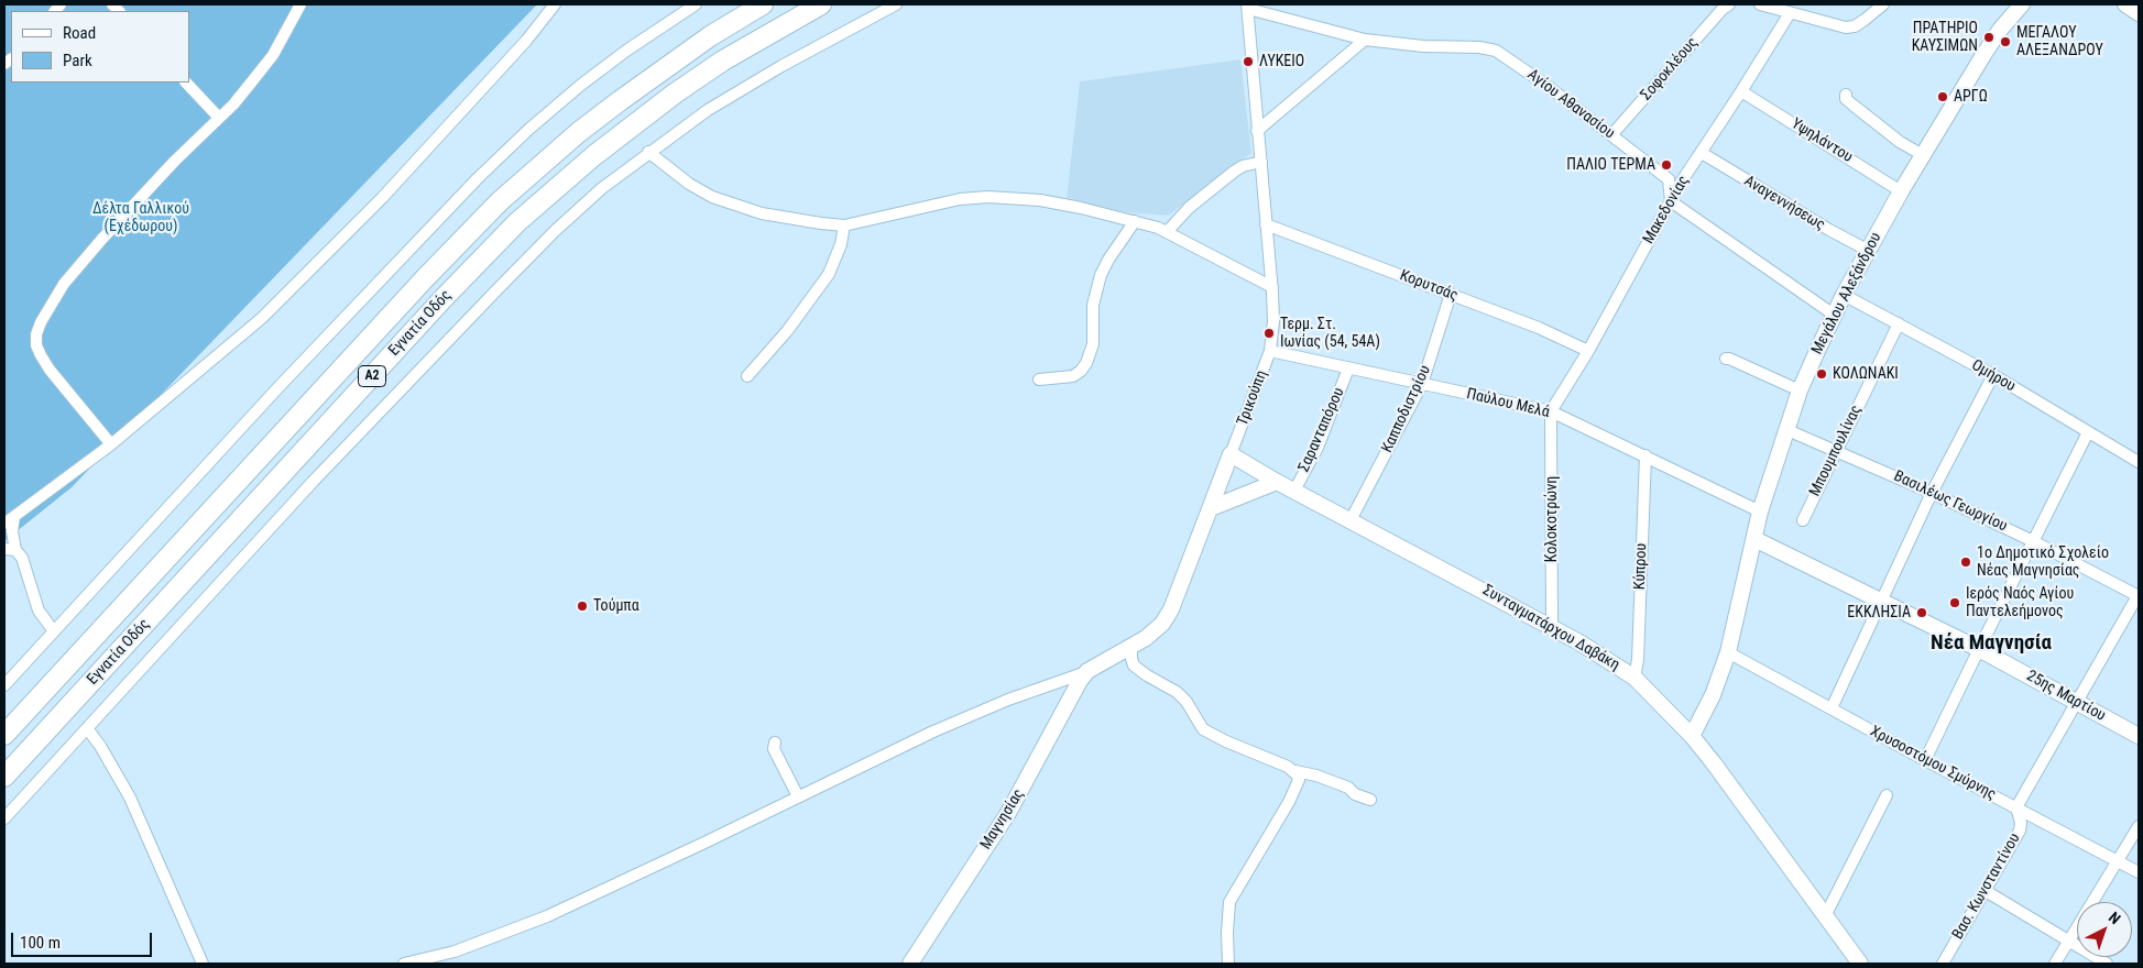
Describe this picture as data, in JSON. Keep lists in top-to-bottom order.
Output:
{
  "streets": {
    "highway": ["Εγνατία Οδός", "Α2"],
    "street": [
      "Σοφοκλέους",
      "Αγίου Αθανασίου",
      "Υψηλάντου",
      "Αναγεννήσεως",
      "Μακεδονίας",
      "Κορυτσάς",
      "Μεγάλου Αλεξάνδρου",
      "Ομήρου",
      "Τρικούπη",
      "Παύλου Μελά",
      "Καπποδιστρίου",
      "Σαρανταπόρου",
      "Μπουμπουλίνας",
      "Βασιλέως Γεωργίου",
      "Κολοκοτρώνη",
      "Κύπρου",
      "Συνταγματάρχου Δαβάκη",
      "25ης Μαρτίου",
      "Χρυσοστόμου Σμύρνης",
      "Μαγνησίας",
      "Βασ. Κωνσταντίνου"
    ]
  },
  "crossings": [
    ["Σοφοκλέους", "Αγίου Αθανασίου"],
    ["Αγίου Αθανασίου", "Τρικούπη"],
    ["Υψηλάντου", "Μακεδονίας"],
    ["Υψηλάντου", "Μεγάλου Αλεξάνδρου"],
    ["Αναγεννήσεως", "Μακεδονίας"],
    ["Αναγεννήσεως", "Μεγάλου Αλεξάνδρου"],
    ["Μακεδονίας", "Κορυτσάς"],
    ["Μακεδονίας", "Παύλου Μελά"],
    ["Μακεδονίας", "Κολοκοτρώνη"],
    ["Κορυτσάς", "Τρικούπη"],
    ["Κορυτσάς", "Καπποδιστρίου"],
    ["Μεγάλου Αλεξάνδρου", "Ομήρου"],
    ["Μεγάλου Αλεξάνδρου", "Παύλου Μελά"],
    ["Μεγάλου Αλεξάνδρου", "Βασιλέως Γεωργίου"],
    ["Μεγάλου Αλεξάνδρου", "Συνταγματάρχου Δαβάκη"],
    ["Μεγάλου Αλεξάνδρου", "25ης Μαρτίου"],
    ["Μεγάλου Αλεξάνδρου", "Χρυσοστόμου Σμύρνης"],
    ["Ομήρου", "Μπουμπουλίνας"],
    ["Τρικούπη", "Παύλου Μελά"],
    ["Τρικούπη", "Συνταγματάρχου Δαβάκη"],
    ["Τρικούπη", "Μαγνησίας"],
    ["Παύλου Μελά", "Καπποδιστρίου"],
    ["Παύλου Μελά", "Σαρανταπόρου"],
    ["Παύλου Μελά", "Κολοκοτρώνη"],
    ["Παύλου Μελά", "Κύπρου"],
    ["Καπποδιστρίου", "Συνταγματάρχου Δαβάκη"],
    ["Σαρανταπόρου", "Συνταγματάρχου Δαβάκη"],
    ["Μπουμπουλίνας", "Βασιλέως Γεωργίου"],
    ["Κολοκοτρώνη", "Συνταγματάρχου Δαβάκη"],
    ["Κύπρου", "Συνταγματάρχου Δαβάκη"],
    ["Χρυσοστόμου Σμύρνης", "Βασ. Κωνσταντίνου"]
  ],
  "districts": ["Νέα Μαγνησία"],
  "parks": ["Δέλτα Γαλλικού (Εχέδωρου)"],
  "places": [
    "ΠΡΑΤΗΡΙΟ ΚΑΥΣΙΜΩΝ",
    "ΜΕΓΑΛΟΥ ΑΛΕΞΑΝΔΡΟΥ",
    "ΛΥΚΕΙΟ",
    "ΑΡΓΩ",
    "ΠΑΛΙΟ ΤΕΡΜΑ",
    "Τερμ. Στ. Ιωνίας (54, 54Α)",
    "ΚΟΛΩΝΑΚΙ",
    "1ο Δημοτικό Σχολείο Νέας Μαγνησίας",
    "Ιερός Ναός Αγίου Παντελεήμονος",
    "Τούμπα",
    "ΕΚΚΛΗΣΙΑ"
  ],
  "legend": ["Road", "Park"],
  "scale_bar": "100 m",
  "north": "top right"
}
